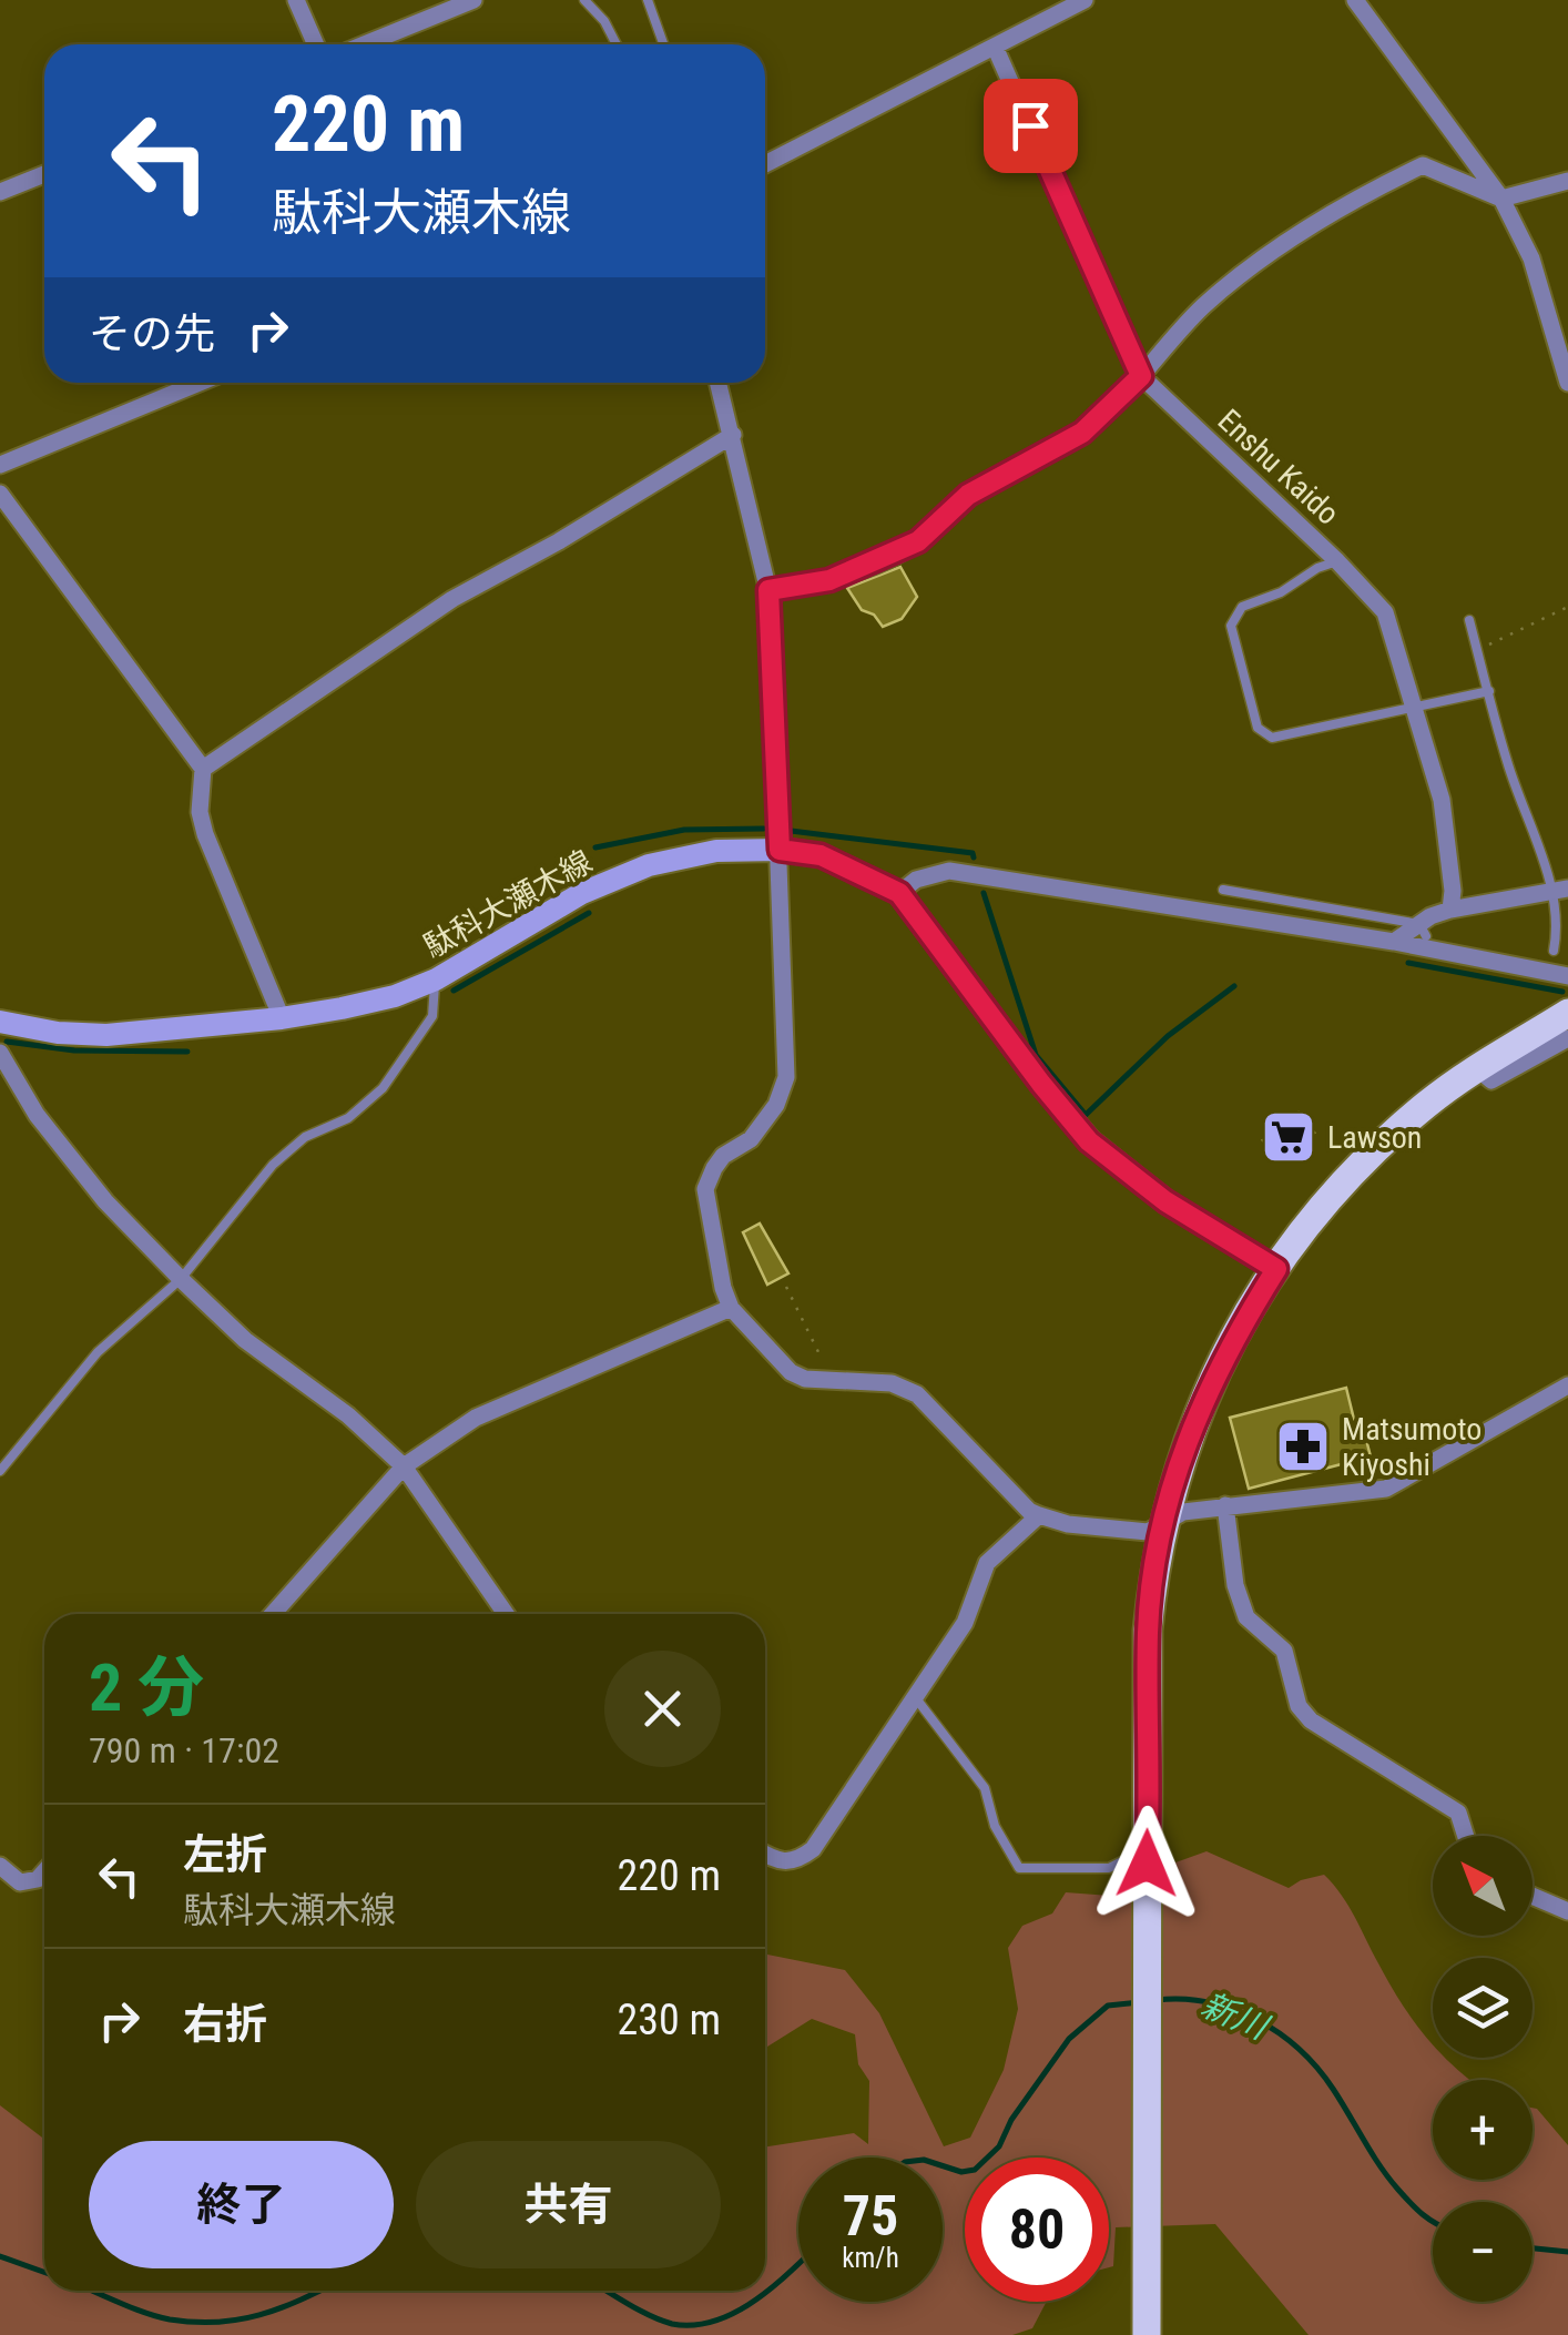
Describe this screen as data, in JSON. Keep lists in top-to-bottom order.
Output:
{
  "streets": {
    "main road": ["駄科大瀬木線"],
    "street": ["Enshu Kaido"]
  },
  "water": ["新川"],
  "places": {
    "supermarket": ["Lawson"],
    "pharmacy": ["Matsumoto Kiyoshi"]
  },
  "north": "top left",
  "page": {
    "turn": ["220 m", "駄科大瀬木線"],
    "then": "その先",
    "heading": ["2 分", "790 m · 17:02"],
    "list": [
      {
        "name": "左折",
        "note": "駄科大瀬木線",
        "value": "220 m"
      },
      {
        "name": "右折",
        "value": "230 m"
      }
    ],
    "map_buttons": ["+", "−"],
    "buttons": ["終了", "共有"],
    "speed": "75 km/h",
    "limit": "80"
  }
}
